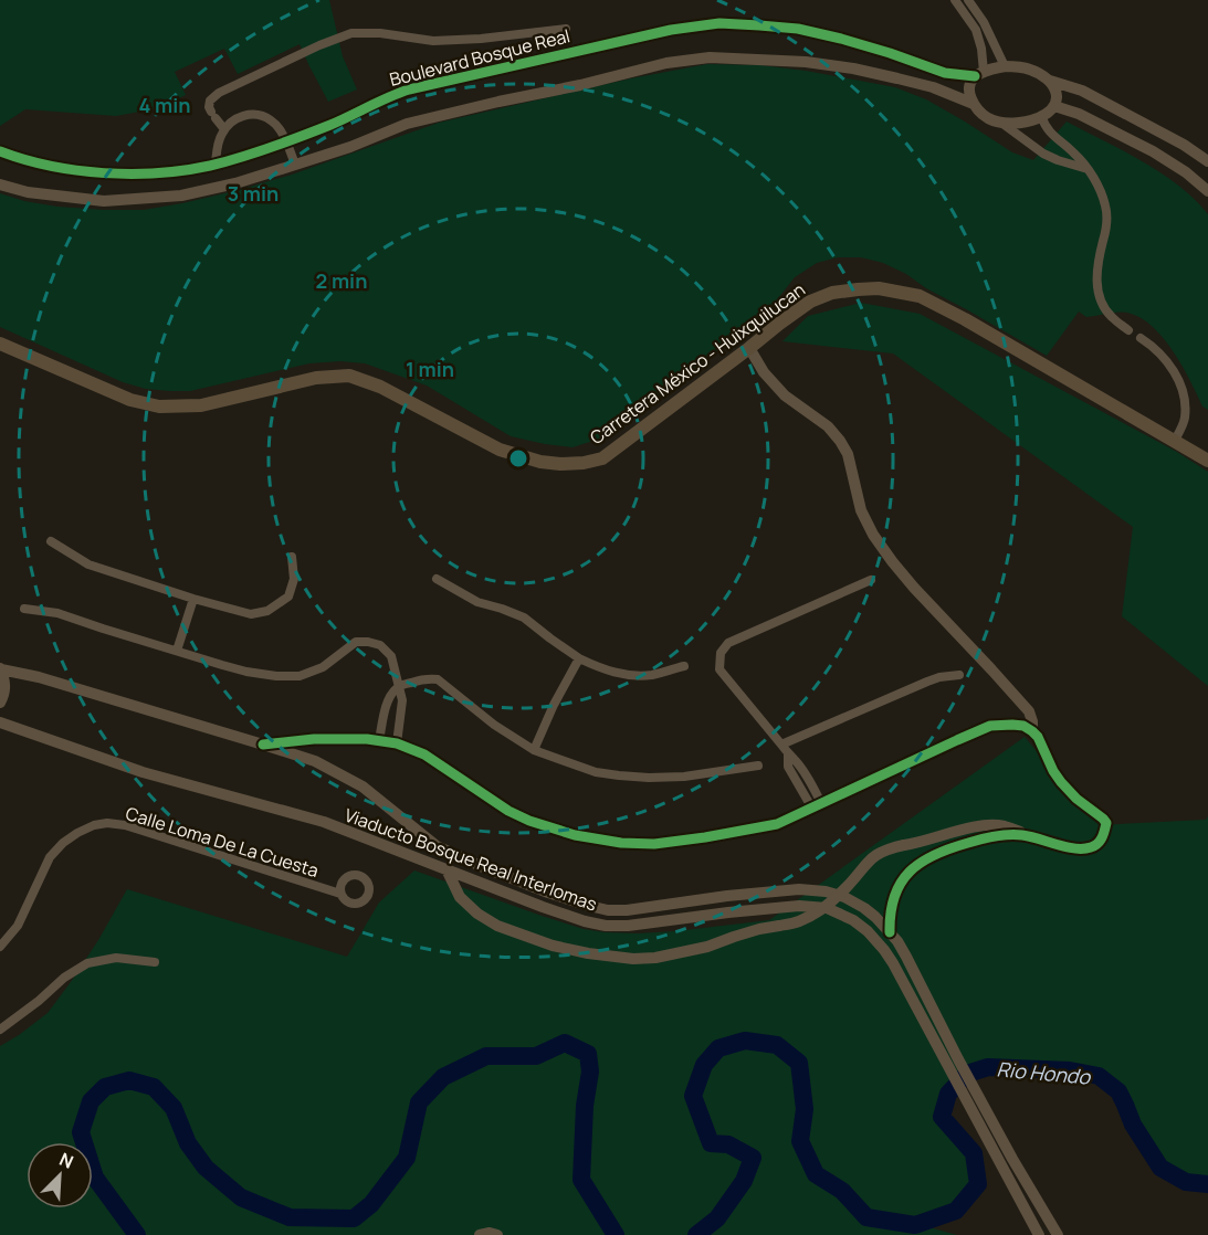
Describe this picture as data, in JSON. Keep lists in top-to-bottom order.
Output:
{
  "streets": {
    "main road": ["Carretera México - Huixquilucan"],
    "street": ["Boulevard Bosque Real", "Calle Loma De La Cuesta", "Viaducto Bosque Real Interlomas"]
  },
  "water": ["Rio Hondo"],
  "north": "top right",
  "rings": [
    "4 min",
    "3 min",
    "2 min",
    "1 min"
  ]
}
